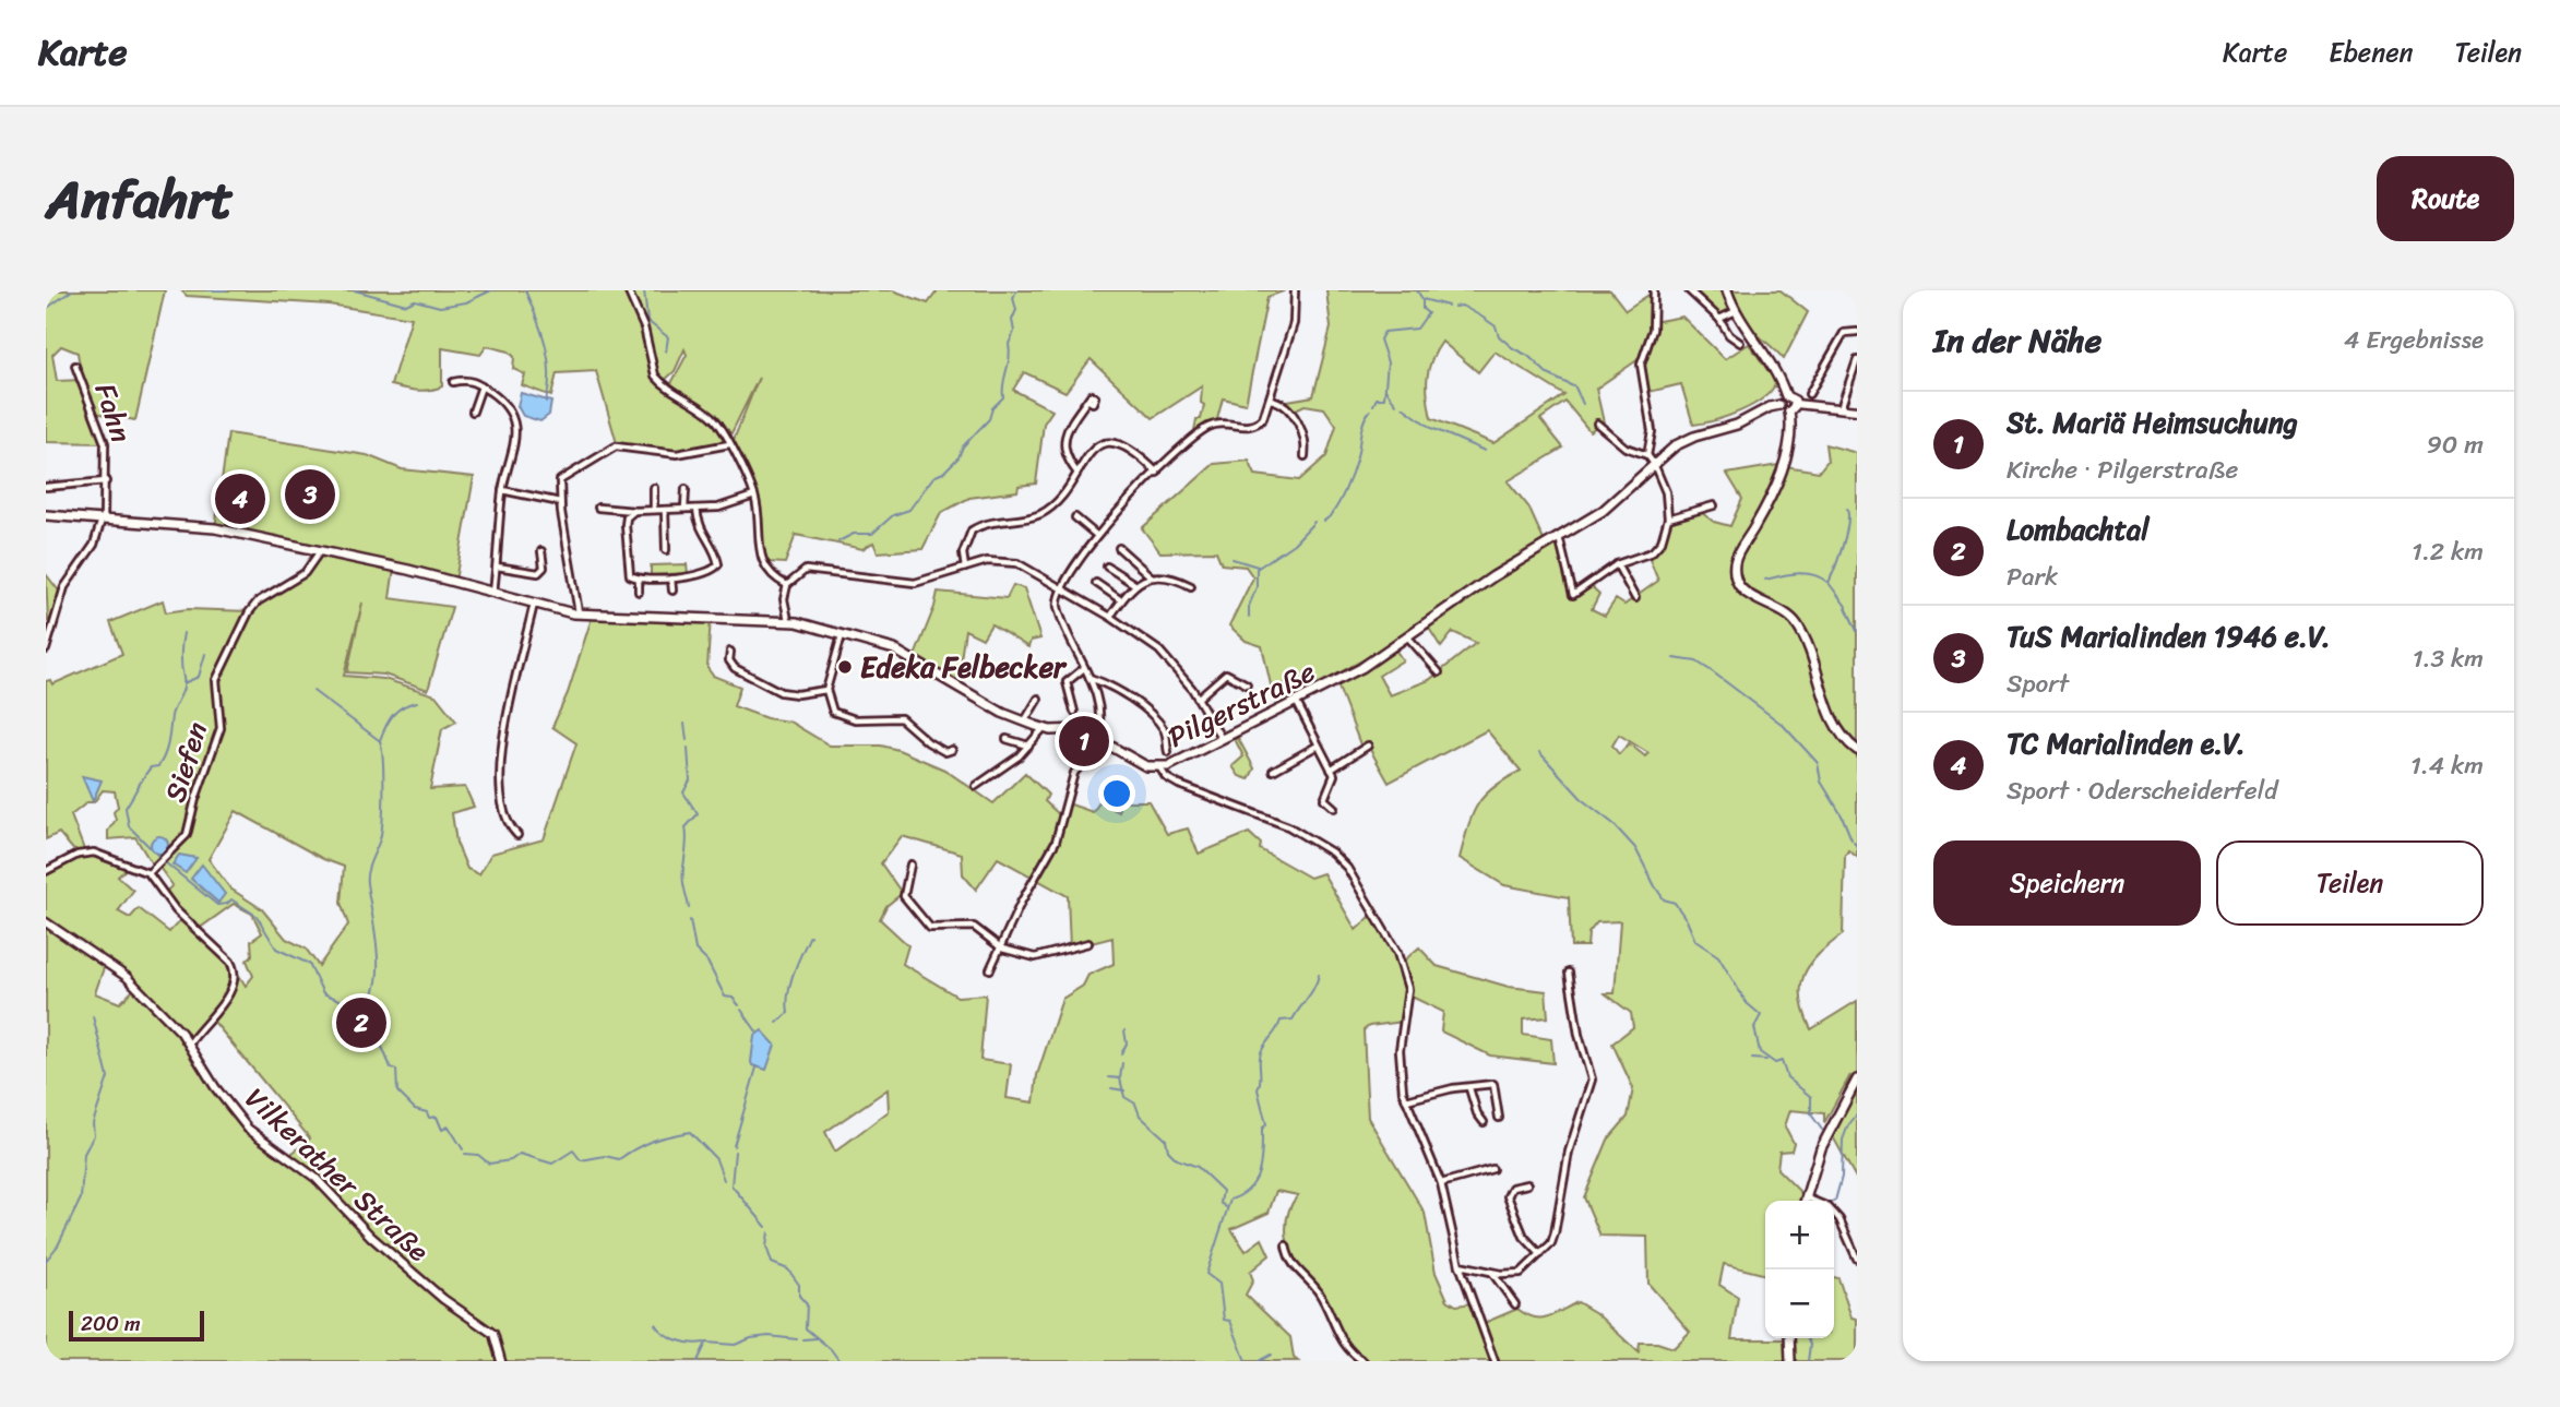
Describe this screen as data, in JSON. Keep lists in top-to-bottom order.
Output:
{
  "streets": {
    "main road": ["Pilgerstraße"],
    "street": ["Fahn", "Siefen", "Vilkerather Straße"]
  },
  "crossings": [
    ["Fahn", "Pilgerstraße"],
    ["Pilgerstraße", "Siefen"]
  ],
  "places": ["Edeka Felbecker"],
  "scale_bar": "200 m",
  "page": {
    "header": "Karte",
    "nav": ["Karte", "Ebenen", "Teilen"],
    "title": "Anfahrt",
    "buttons": [
      "Route",
      ["Speichern", "Teilen"]
    ],
    "heading": ["In der Nähe", "4 Ergebnisse"],
    "list": [
      {
        "mark": "1",
        "name": "St. Mariä Heimsuchung",
        "note": "Kirche · Pilgerstraße",
        "value": "90 m"
      },
      {
        "mark": "2",
        "name": "Lombachtal",
        "note": "Park",
        "value": "1.2 km"
      },
      {
        "mark": "3",
        "name": "TuS Marialinden 1946 e.V.",
        "note": "Sport",
        "value": "1.3 km"
      },
      {
        "mark": "4",
        "name": "TC Marialinden e.V.",
        "note": "Sport · Oderscheiderfeld",
        "value": "1.4 km"
      }
    ],
    "pins": [
      "3",
      "4",
      "1",
      "2"
    ],
    "map_buttons": ["+", "−"],
    "scale": "200 m"
  }
}
